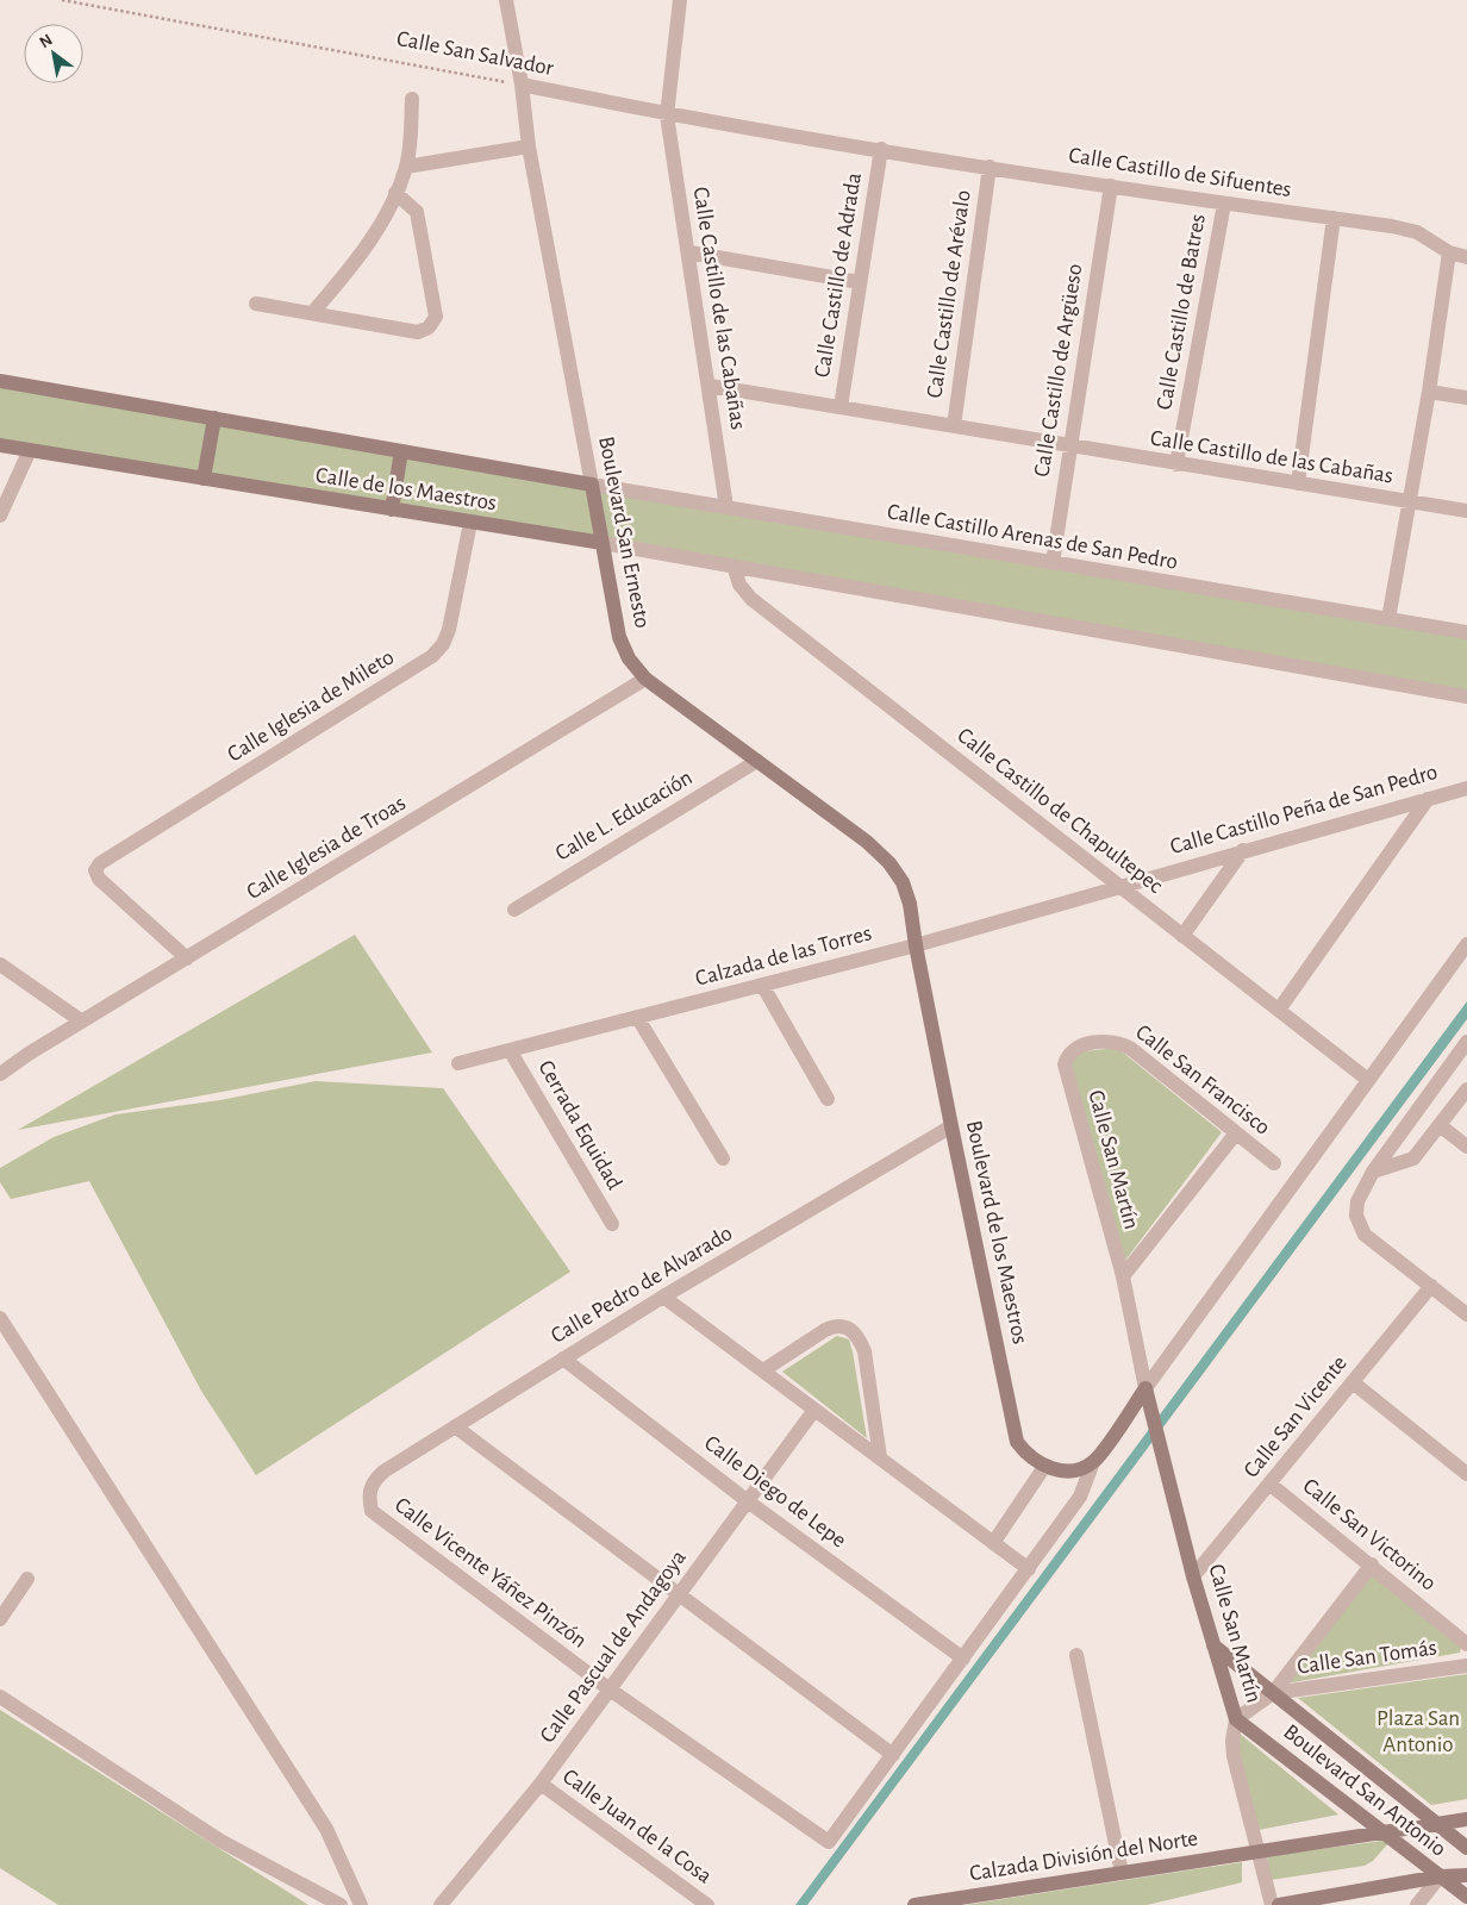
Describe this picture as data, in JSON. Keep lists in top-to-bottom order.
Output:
{
  "streets": {
    "main road": [
      "Calle de los Maestros",
      "Boulevard San Ernesto",
      "Calle San Martín",
      "Boulevard de los Maestros",
      "Boulevard San Antonio",
      "Calzada División del Norte"
    ],
    "street": [
      "Calle San Salvador",
      "Calle Castillo de Sifuentes",
      "Calle Castillo de Adrada",
      "Calle Castillo de Arévalo",
      "Calle Castillo de las Cabañas",
      "Calle Castillo de Batres",
      "Calle Castillo de Argüeso",
      "Calle Castillo Arenas de San Pedro",
      "Calle Iglesia de Mileto",
      "Calle Castillo Peña de San Pedro",
      "Calle Castillo de Chapultepec",
      "Calle L. Educación",
      "Calle Iglesia de Troas",
      "Calzada de las Torres",
      "Calle San Francisco",
      "Cerrada Equidad",
      "Calle Pedro de Alvarado",
      "Calle San Vicente",
      "Calle Diego de Lepe",
      "Calle San Victorino",
      "Calle Vicente Yáñez Pinzón",
      "Calle Pascual de Andagoya",
      "Calle San Tomás",
      "Calle Juan de la Cosa"
    ]
  },
  "crossings": [
    ["Calle San Salvador", "Calle Castillo de Sifuentes"],
    ["Calle San Salvador", "Calle Castillo de Adrada"],
    ["Calle San Salvador", "Calle Castillo de las Cabañas"],
    ["Calle San Salvador", "Boulevard San Ernesto"],
    ["Calle Castillo de Sifuentes", "Calle Castillo de Adrada"],
    ["Calle Castillo de Sifuentes", "Calle Castillo de Arévalo"],
    ["Calle Castillo de Sifuentes", "Calle Castillo de Batres"],
    ["Calle Castillo de Sifuentes", "Calle Castillo de Argüeso"],
    ["Calle Castillo de Adrada", "Calle Castillo de Arévalo"],
    ["Calle Castillo de Arévalo", "Calle Castillo de las Cabañas"],
    ["Calle Castillo de Arévalo", "Calle Castillo de Argüeso"],
    ["Calle Castillo de las Cabañas", "Calle Castillo de Batres"],
    ["Calle Castillo de las Cabañas", "Calle Castillo de Argüeso"],
    ["Calle Castillo de las Cabañas", "Calle Castillo Arenas de San Pedro"],
    ["Calle Castillo de Argüeso", "Calle Castillo Arenas de San Pedro"],
    ["Calle de los Maestros", "Boulevard San Ernesto"],
    ["Calle de los Maestros", "Calle Castillo Arenas de San Pedro"],
    ["Calle de los Maestros", "Calle Iglesia de Mileto"],
    ["Boulevard San Ernesto", "Calle Castillo Arenas de San Pedro"],
    ["Boulevard San Ernesto", "Calle L. Educación"],
    ["Boulevard San Ernesto", "Calle Iglesia de Troas"],
    ["Boulevard San Ernesto", "Calzada de las Torres"],
    ["Boulevard San Ernesto", "Boulevard de los Maestros"],
    ["Calle Iglesia de Mileto", "Calle Iglesia de Troas"],
    ["Calle Castillo Peña de San Pedro", "Calle Castillo de Chapultepec"],
    ["Calle Castillo Peña de San Pedro", "Calzada de las Torres"],
    ["Calle Castillo de Chapultepec", "Calzada de las Torres"],
    ["Calzada de las Torres", "Cerrada Equidad"],
    ["Calzada de las Torres", "Boulevard de los Maestros"],
    ["Calle San Francisco", "Calle San Martín"],
    ["Calle San Martín", "Calle San Vicente"],
    ["Calle San Martín", "Boulevard San Antonio"],
    ["Calle San Martín", "Calzada División del Norte"],
    ["Boulevard de los Maestros", "Calle Pedro de Alvarado"],
    ["Calle Pedro de Alvarado", "Calle Diego de Lepe"],
    ["Calle Pedro de Alvarado", "Calle Vicente Yáñez Pinzón"],
    ["Calle San Vicente", "Calle San Victorino"],
    ["Calle Diego de Lepe", "Calle Pascual de Andagoya"],
    ["Calle Vicente Yáñez Pinzón", "Calle Pascual de Andagoya"],
    ["Calle Pascual de Andagoya", "Calle Juan de la Cosa"],
    ["Calle San Tomás", "Boulevard San Antonio"],
    ["Boulevard San Antonio", "Calzada División del Norte"]
  ],
  "parks": ["Plaza San Antonio"],
  "north": "top left"
}
